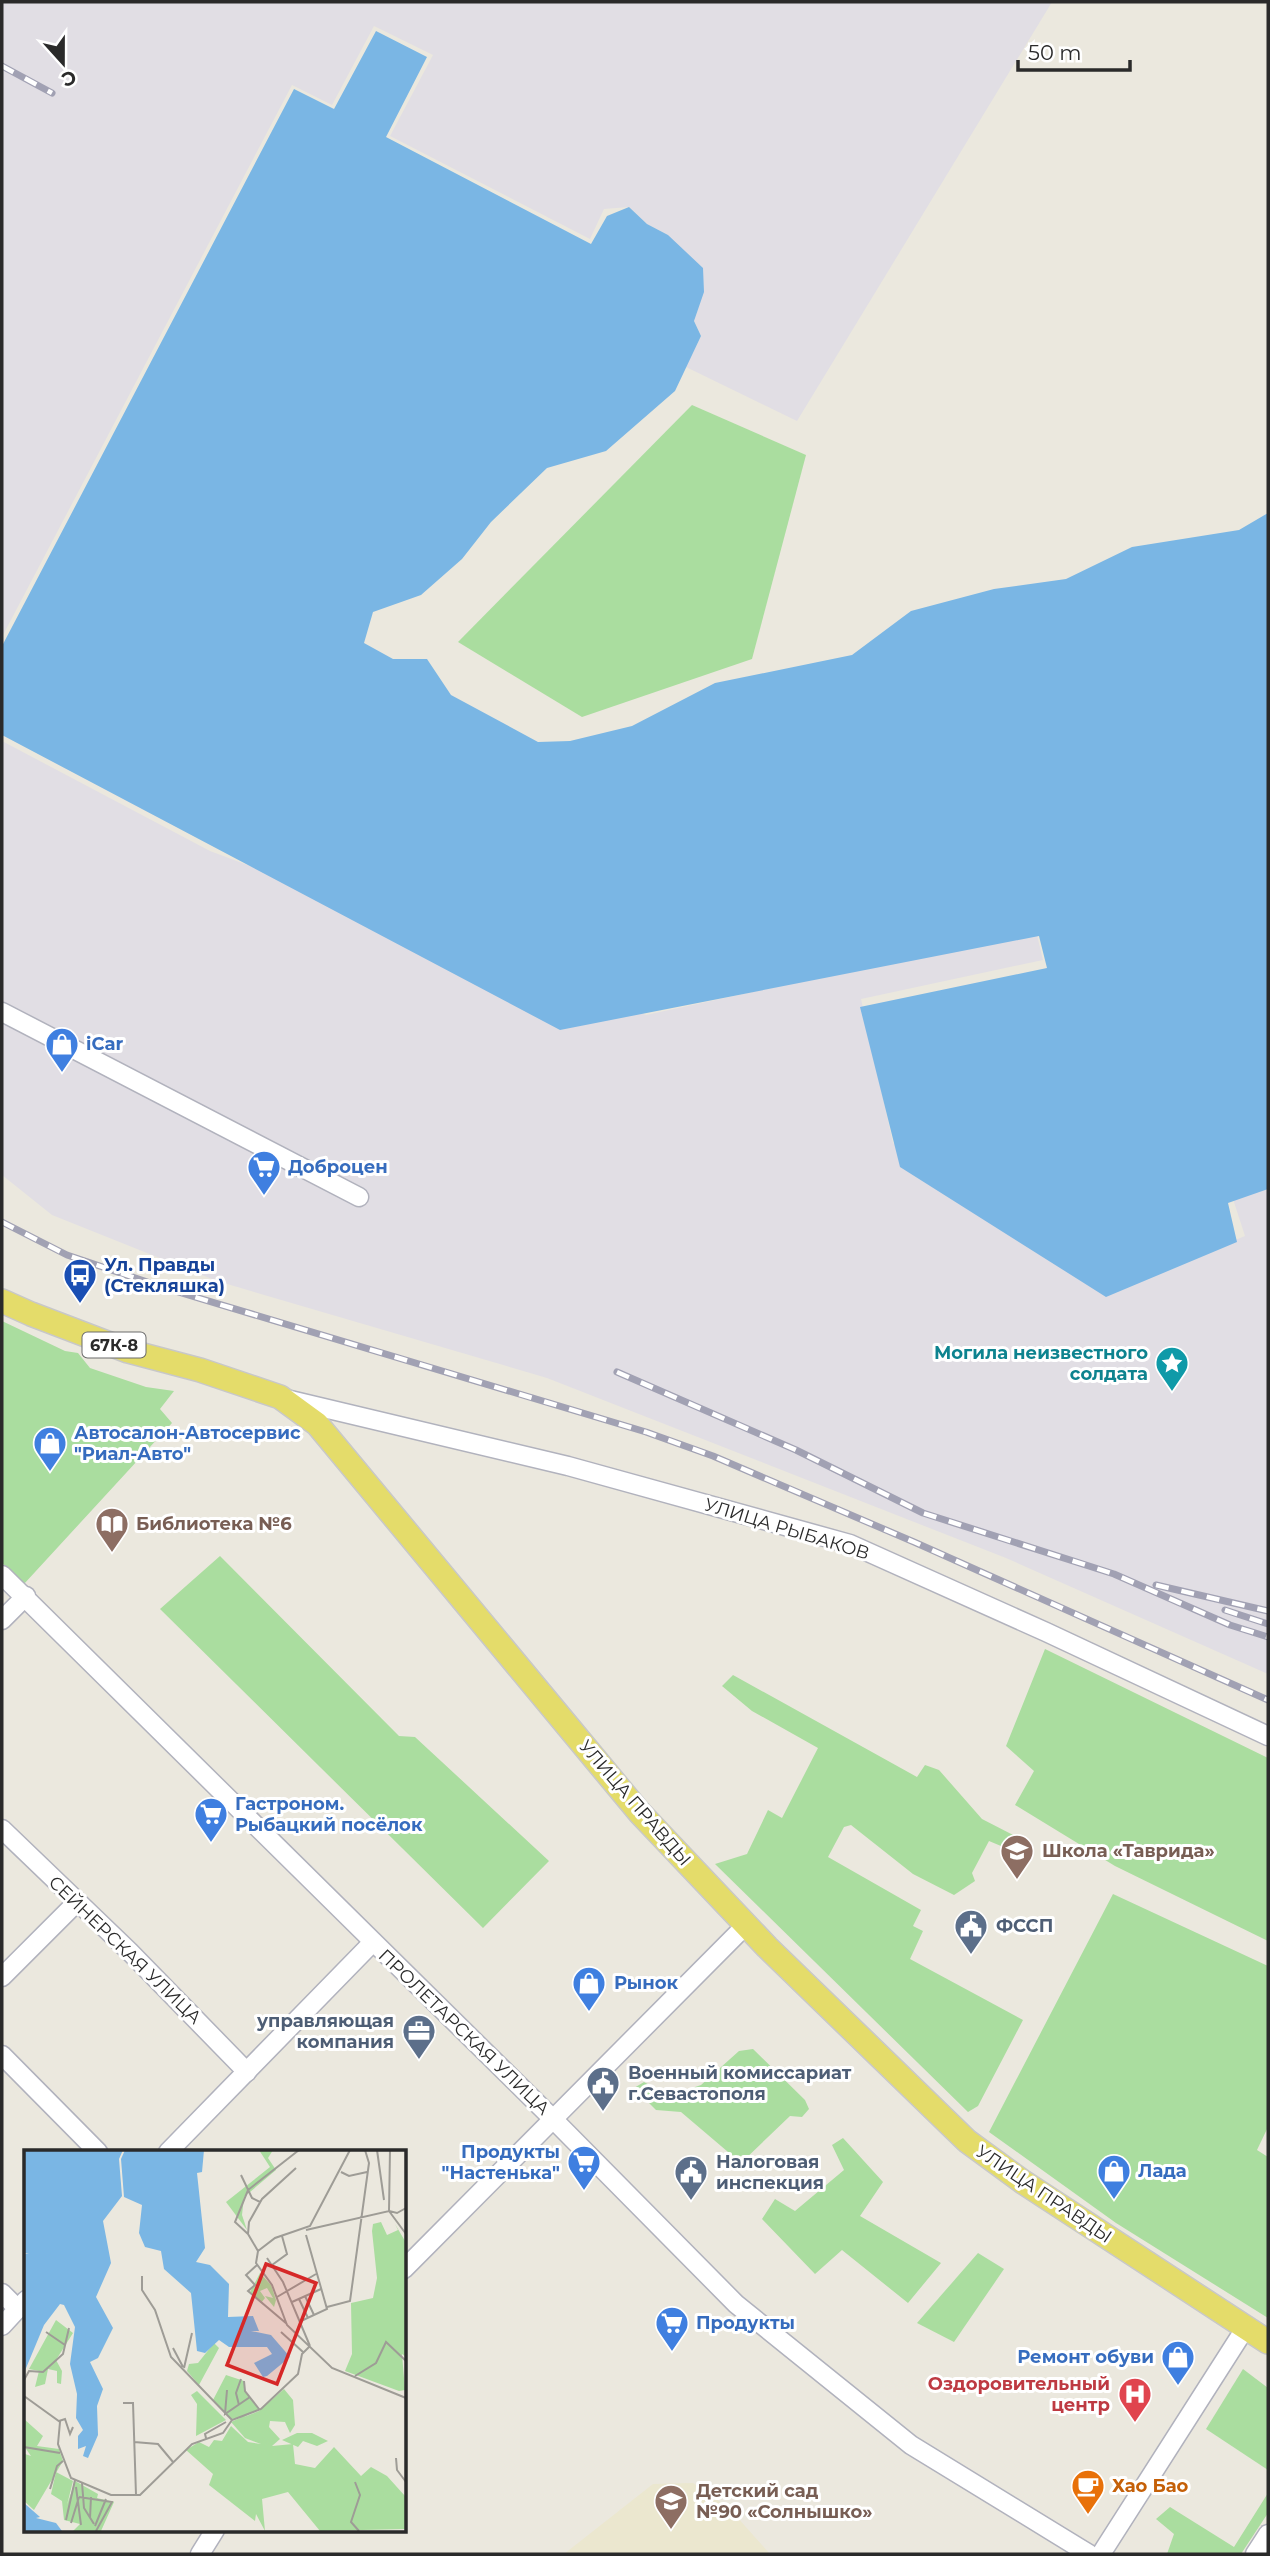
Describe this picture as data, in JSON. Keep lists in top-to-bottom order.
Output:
{
  "streets": {
    "main road": ["67К-8", "УЛИЦА ПРАВДЫ"],
    "street": ["УЛИЦА РЫБАКОВ", "СЕЙНЕРСКАЯ УЛИЦА", "ПРОЛЕТАРСКАЯ УЛИЦА"]
  },
  "crossings": [
    ["УЛИЦА РЫБАКОВ", "УЛИЦА ПРАВДЫ"]
  ],
  "places": {
    "shop": [
      "iCar",
      "Автосалон-Автосервис \"Риал-Авто\"",
      "Рынок",
      "Лада",
      "Ремонт обуви"
    ],
    "supermarket": [
      "Доброцен",
      "Гастроном. Рыбацкий посёлок",
      "Продукты \"Настенька\"",
      "Продукты"
    ],
    "bus stop": ["Ул. Правды (Стекляшка)"],
    "place": ["Могила неизвестного солдата"],
    "library": ["Библиотека №6"],
    "school or university": ["Школа «Таврида»", "Детский сад №90 «Солнышко»"],
    "public building": ["ФССП", "Военный комиссариат г.Севастополя", "Налоговая инспекция"],
    "office": ["управляющая компания"],
    "hospital": ["Оздоровительный центр"],
    "cafe": ["Хао Бао"]
  },
  "scale_bar": "50 m",
  "north": "bottom"
}
